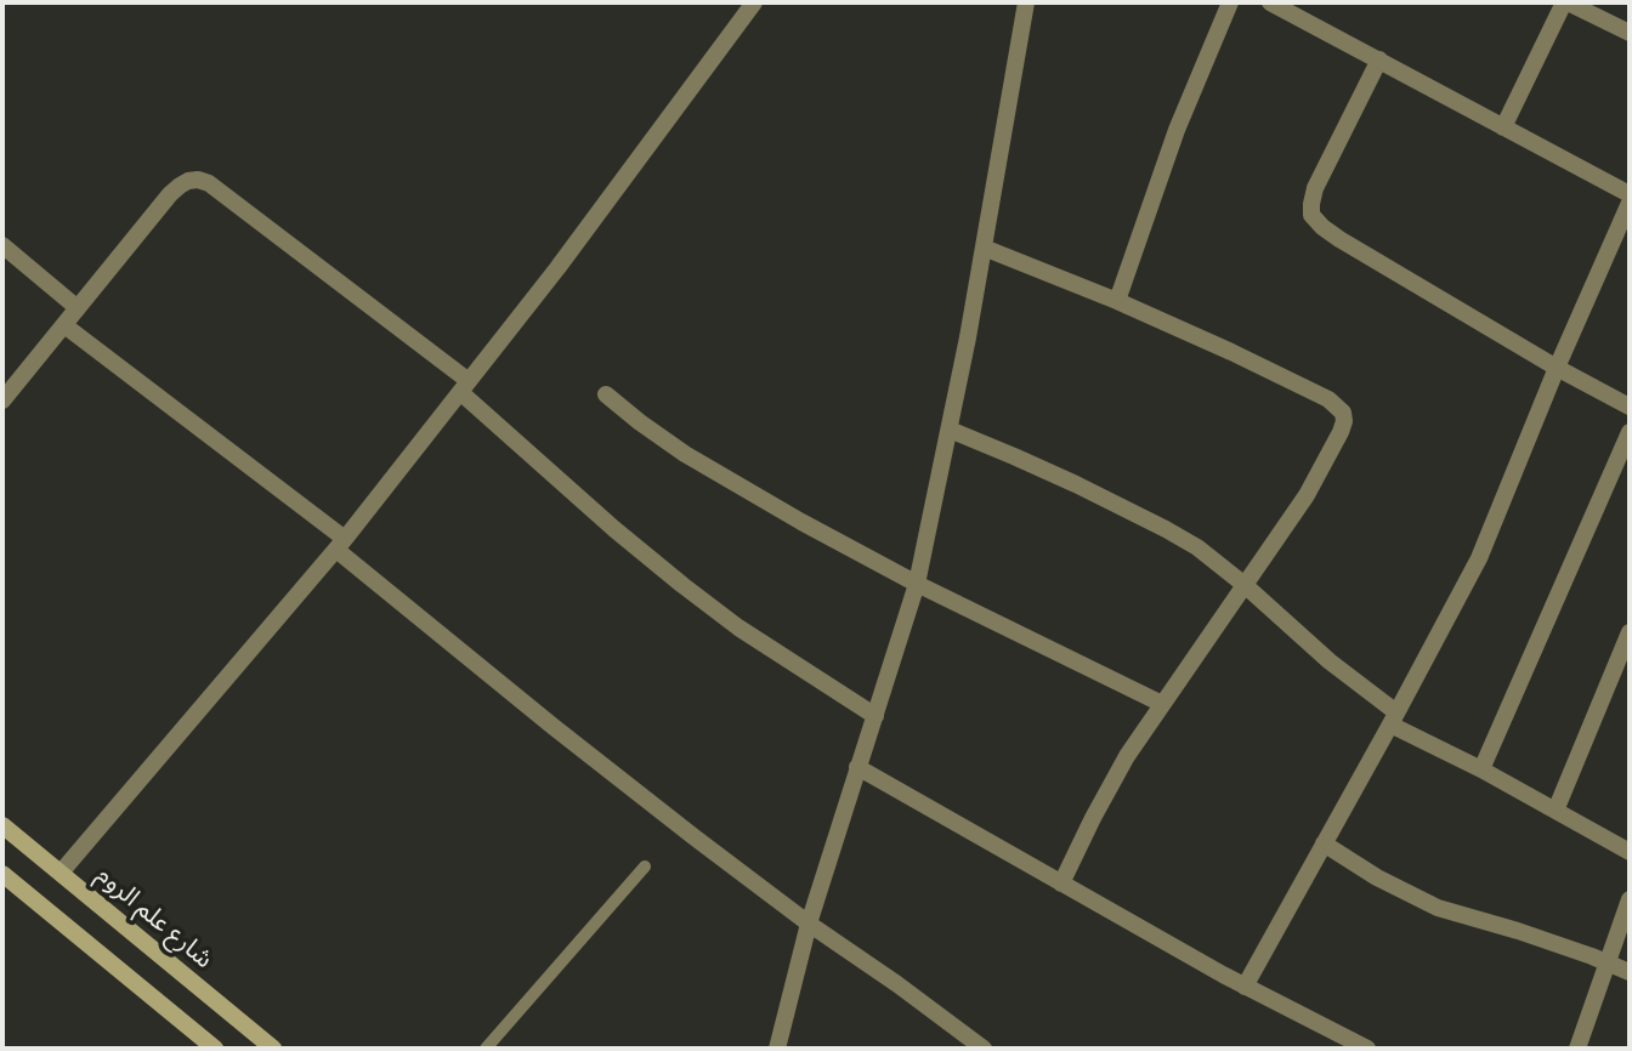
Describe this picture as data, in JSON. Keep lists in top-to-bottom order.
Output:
{
  "streets": {
    "street": ["شارع علم الروم"]
  }
}
